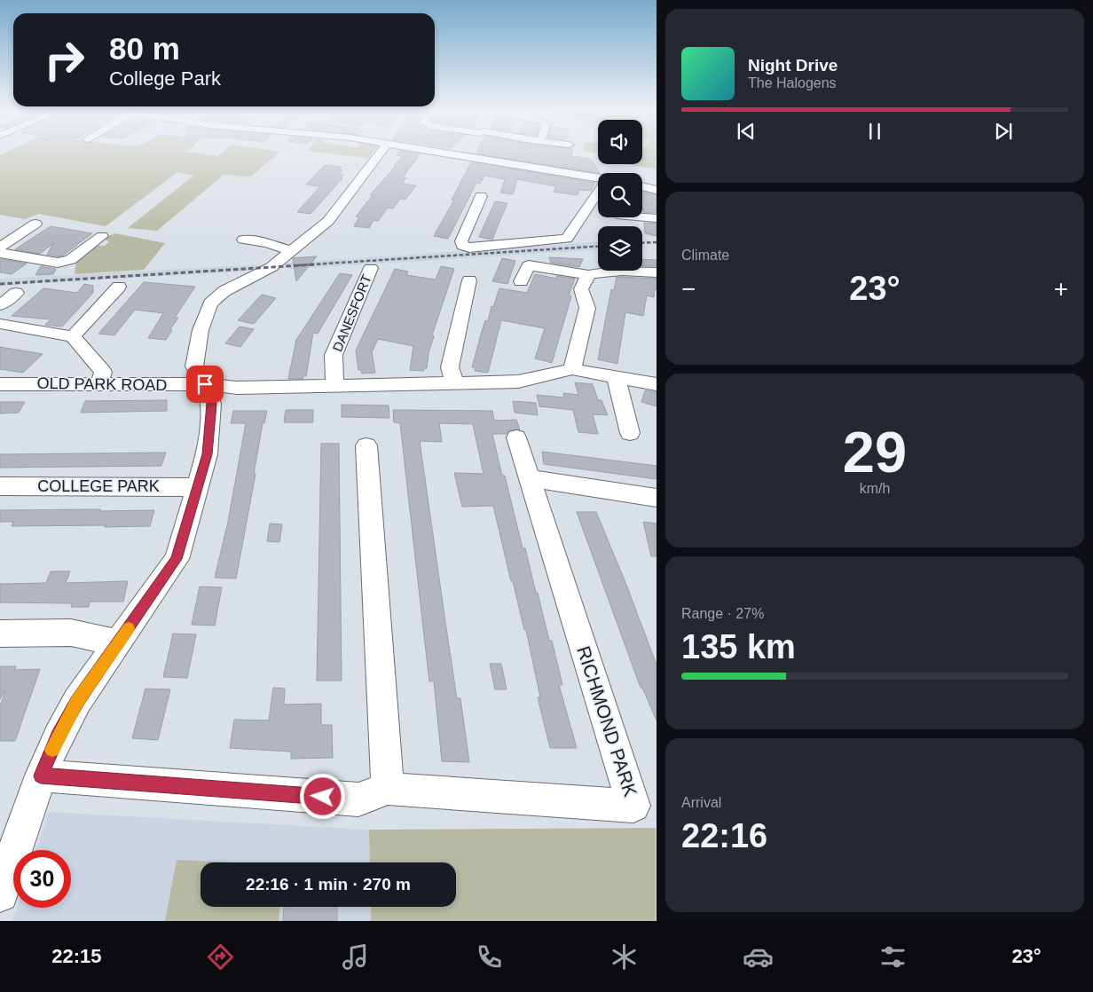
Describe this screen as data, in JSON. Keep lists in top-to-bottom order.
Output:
{
  "streets": {
    "street": [
      "DANESFORT",
      "OLD PARK ROAD",
      "COLLEGE PARK",
      "RICHMOND PARK"
    ]
  },
  "page": {
    "turn": ["80 m", "College Park"],
    "song": ["Night Drive", "The Halogens"],
    "tile": [
      "Climate",
      ["29", "km/h"],
      ["Range · 27%", "135 km"],
      ["Arrival", "22:16"]
    ],
    "heat": ["−", "23°", "+"],
    "limit": "30",
    "trip": "22:16 · 1 min · 270 m",
    "tabs": ["22:15", "23°"]
  }
}
